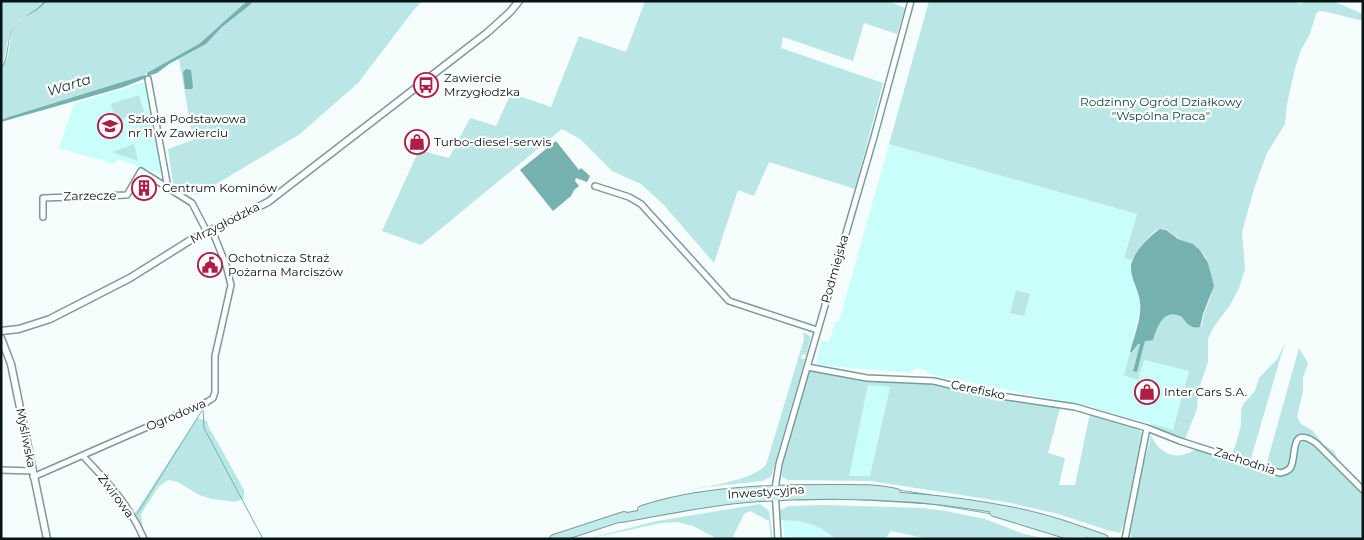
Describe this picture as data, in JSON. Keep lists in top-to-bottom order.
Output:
{
  "streets": {
    "main road": ["Inwestycyjna"],
    "street": [
      "Zarzecze",
      "Mrzygłodzka",
      "Podmiejska",
      "Cerefisko",
      "Ogrodowa",
      "Myśliwska",
      "Zachodnia",
      "Żwirowa"
    ]
  },
  "crossings": [
    ["Mrzygłodzka", "Ogrodowa"],
    ["Podmiejska", "Cerefisko"],
    ["Podmiejska", "Inwestycyjna"],
    ["Cerefisko", "Zachodnia"],
    ["Ogrodowa", "Myśliwska"],
    ["Ogrodowa", "Żwirowa"]
  ],
  "water": ["Warta"],
  "parks": ["Rodzinny Ogród Działkowy \"Wspólna Praca\""],
  "places": {
    "bus stop": ["Zawiercie Mrzygłodzka"],
    "school or university": ["Szkoła Podstawowa nr 11 w Zawierciu"],
    "shop": ["Turbo-diesel-serwis", "Inter Cars S.A."],
    "building": ["Centrum Kominów"],
    "public building": ["Ochotnicza Straż Pożarna Marciszów"]
  }
}
